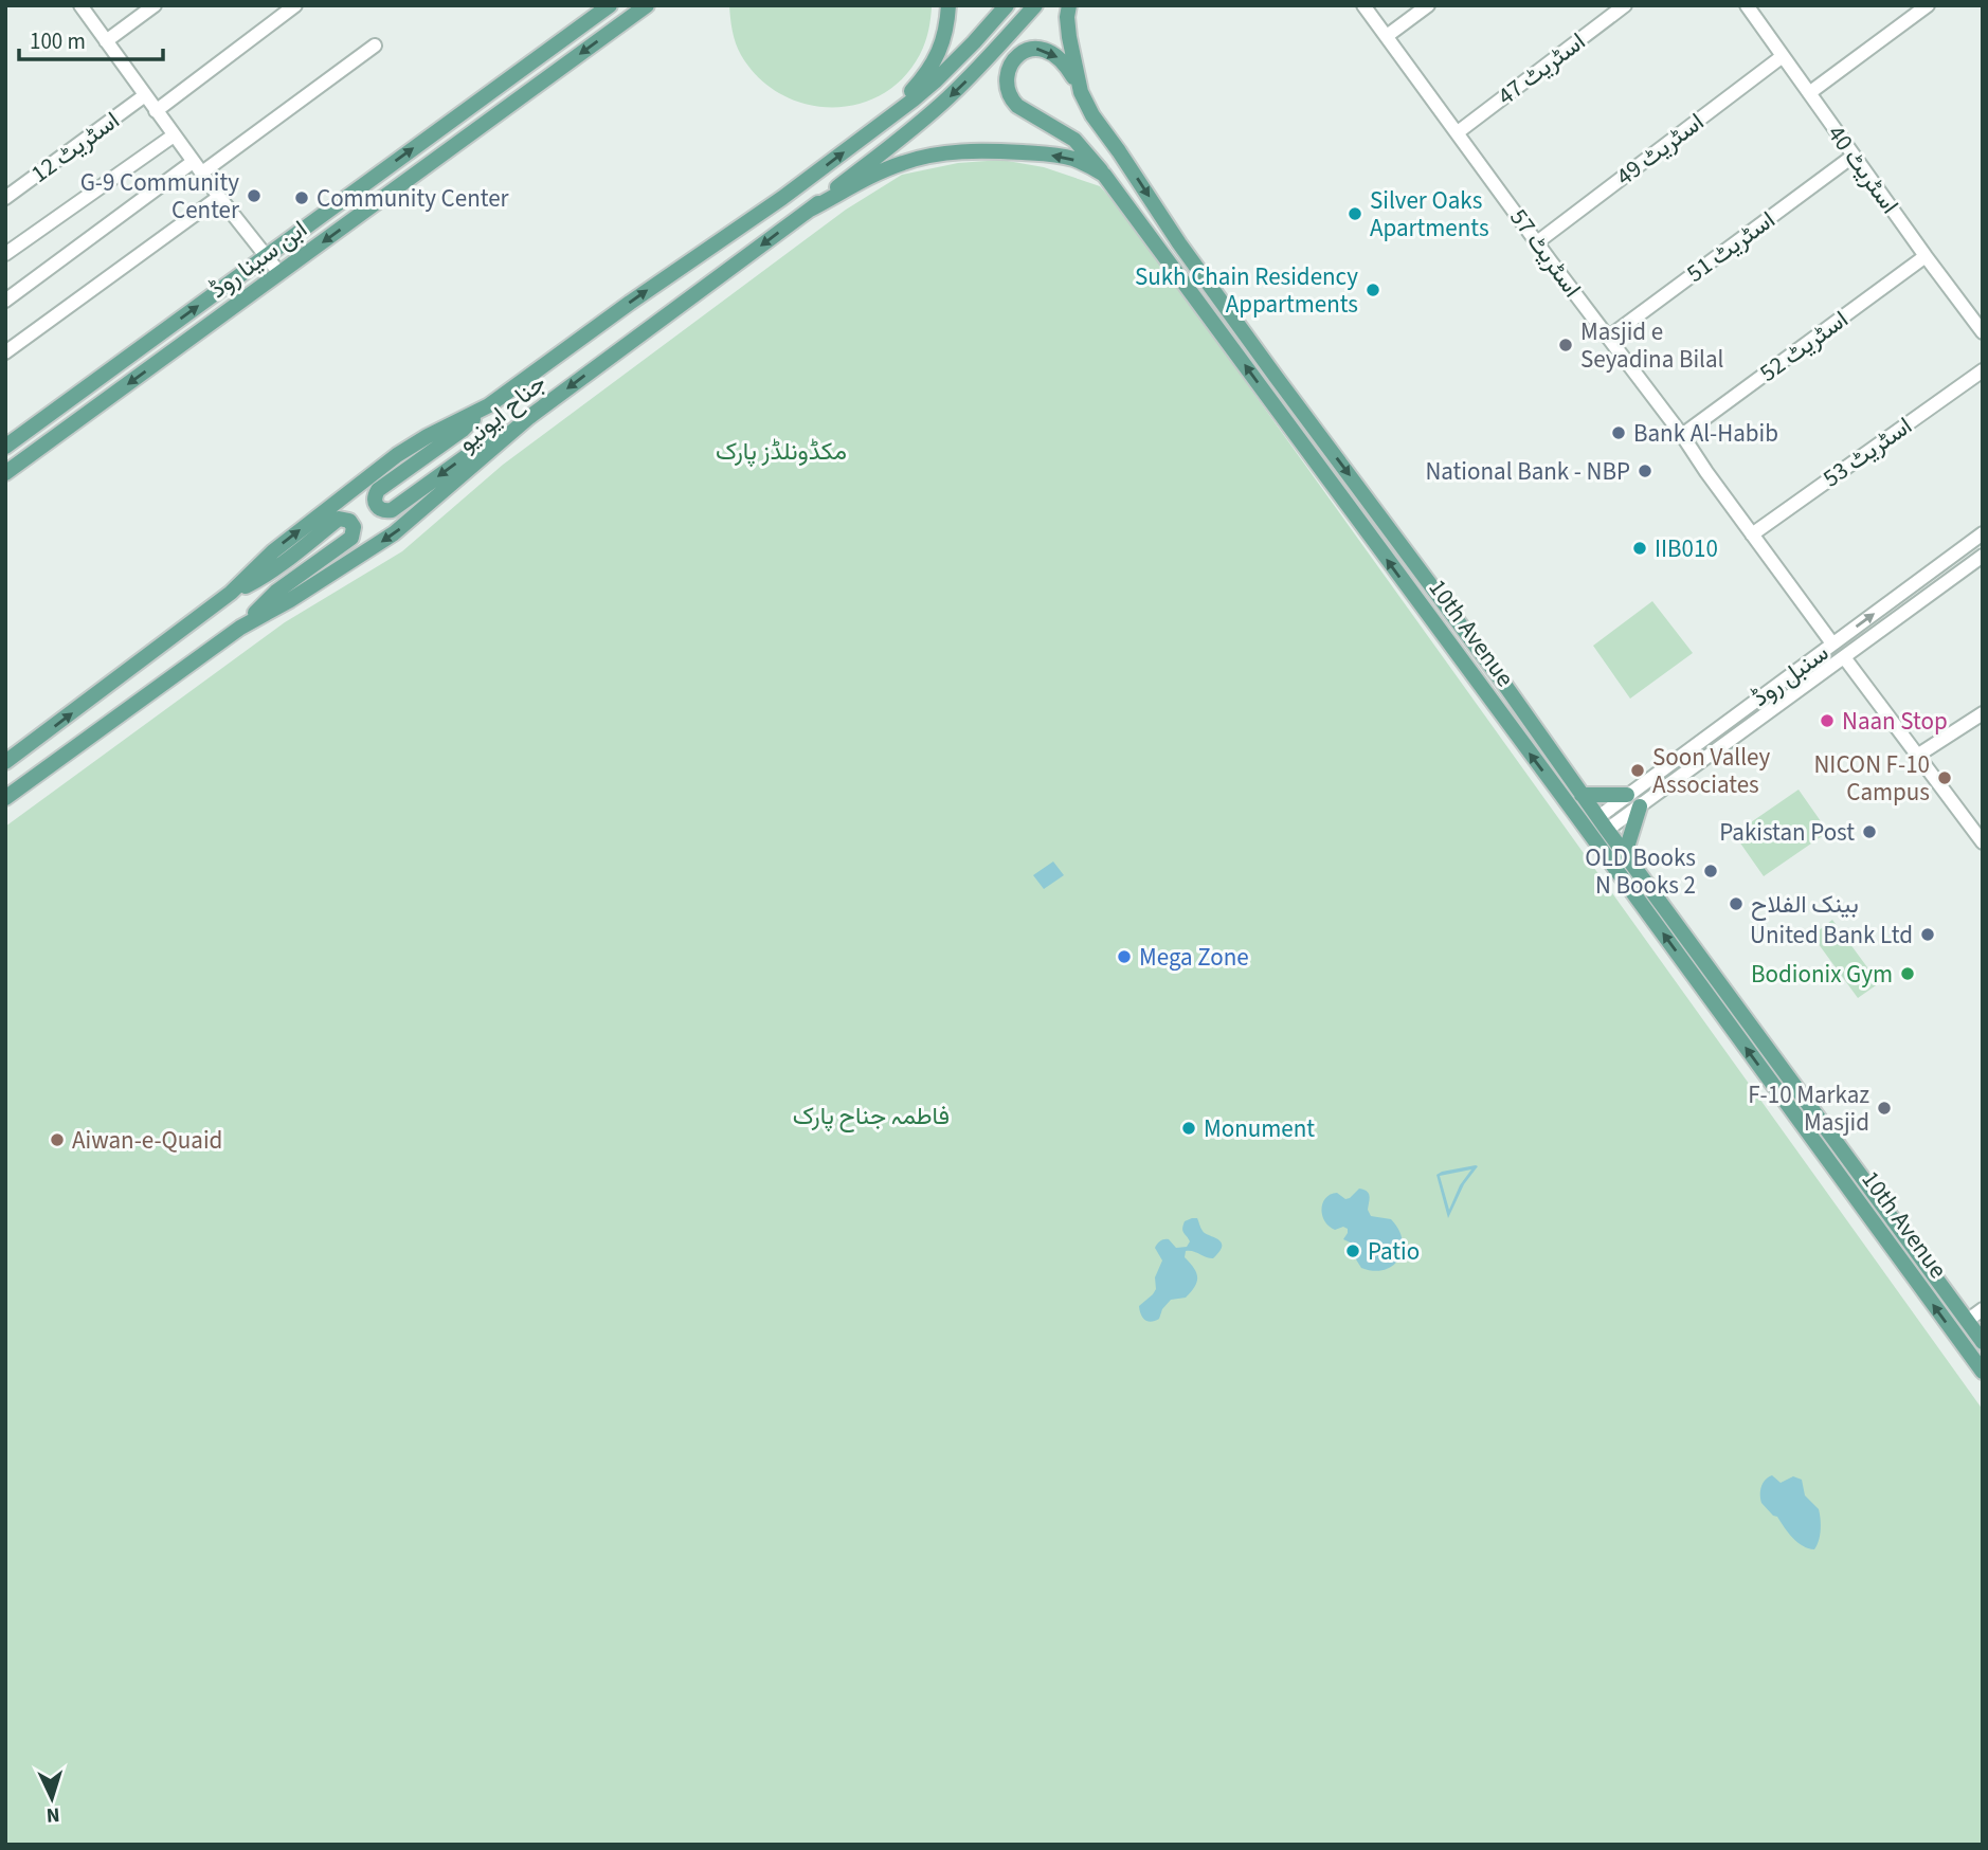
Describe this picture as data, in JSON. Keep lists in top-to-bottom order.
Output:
{
  "streets": {
    "main road": ["ابن سینا روڈ", "جناح ایونیو", "10th Avenue"],
    "street": [
      "اسٹریٹ 47",
      "اسٹریٹ 12",
      "اسٹریٹ 49",
      "اسٹریٹ 40",
      "اسٹریٹ 51",
      "اسٹریٹ 57",
      "اسٹریٹ 52",
      "اسٹریٹ 53",
      "سنبل روڈ"
    ]
  },
  "crossings": [
    ["اسٹریٹ 47", "اسٹریٹ 57"],
    ["اسٹریٹ 49", "اسٹریٹ 40"],
    ["اسٹریٹ 49", "اسٹریٹ 57"],
    ["اسٹریٹ 40", "اسٹریٹ 51"],
    ["اسٹریٹ 40", "اسٹریٹ 52"],
    ["اسٹریٹ 51", "اسٹریٹ 57"],
    ["اسٹریٹ 57", "اسٹریٹ 52"],
    ["اسٹریٹ 57", "اسٹریٹ 53"],
    ["اسٹریٹ 57", "سنبل روڈ"],
    ["جناح ایونیو", "10th Avenue"],
    ["10th Avenue", "سنبل روڈ"]
  ],
  "parks": ["مکڈونلڈز پارک", "فاطمہ جناح پارک"],
  "places": [
    "G-9 Community Center",
    "Community Center",
    "Silver Oaks Apartments",
    "Sukh Chain Residency Appartments",
    "Masjid e Seyadina Bilal",
    "Bank Al-Habib",
    "National Bank - NBP",
    "IIB010",
    "Naan Stop",
    "Soon Valley Associates",
    "NICON F-10 Campus",
    "Pakistan Post",
    "OLD Books N Books 2",
    "بینک الفلاح",
    "United Bank Ltd",
    "Mega Zone",
    "Bodionix Gym",
    "F-10 Markaz Masjid",
    "Monument",
    "Aiwan-e-Quaid",
    "Patio"
  ],
  "scale_bar": "100 m",
  "north": "bottom"
}
